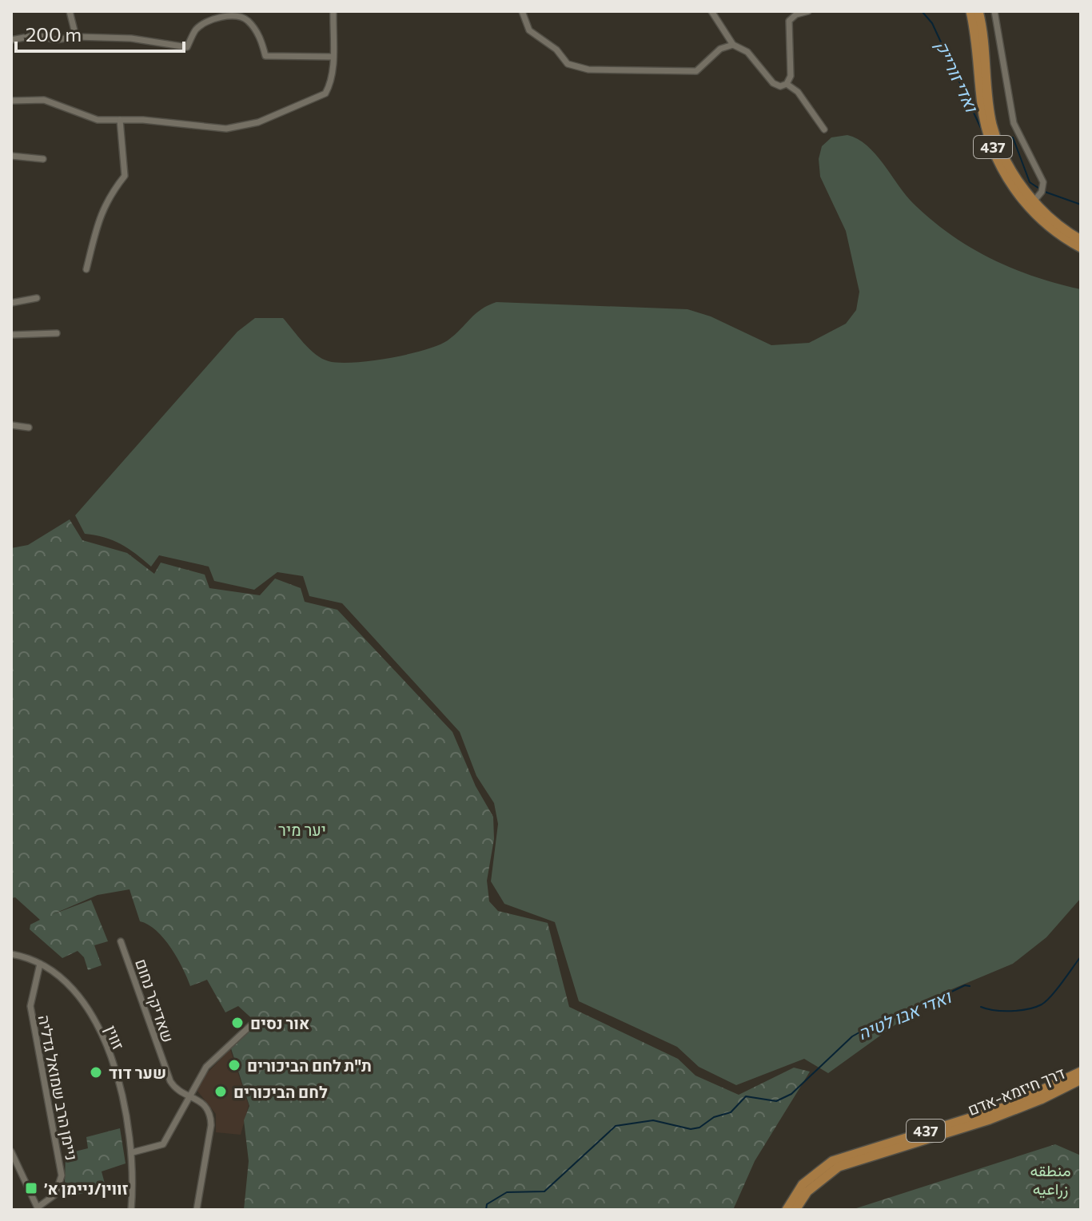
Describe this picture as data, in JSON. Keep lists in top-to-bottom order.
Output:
{
  "streets": {
    "main road": ["437", "דרך חיזמא-אדם"],
    "street": ["שאדיקר נחום", "זווין", "ניימן הרב שמואל גדליה"]
  },
  "crossings": [
    ["זווין", "ניימן הרב שמואל גדליה"]
  ],
  "water": ["ואדי זורייק", "ואדי אבו לטיה"],
  "parks": ["יער מיר", "منطقه زراعيه"],
  "places": {
    "other": [
      "אור נסים",
      "ת\"ת לחם הביכורים",
      "שער דוד",
      "לחם הביכורים"
    ],
    "transit": ["זווין/ניימן א׳"]
  },
  "scale_bar": "200 m"
}
